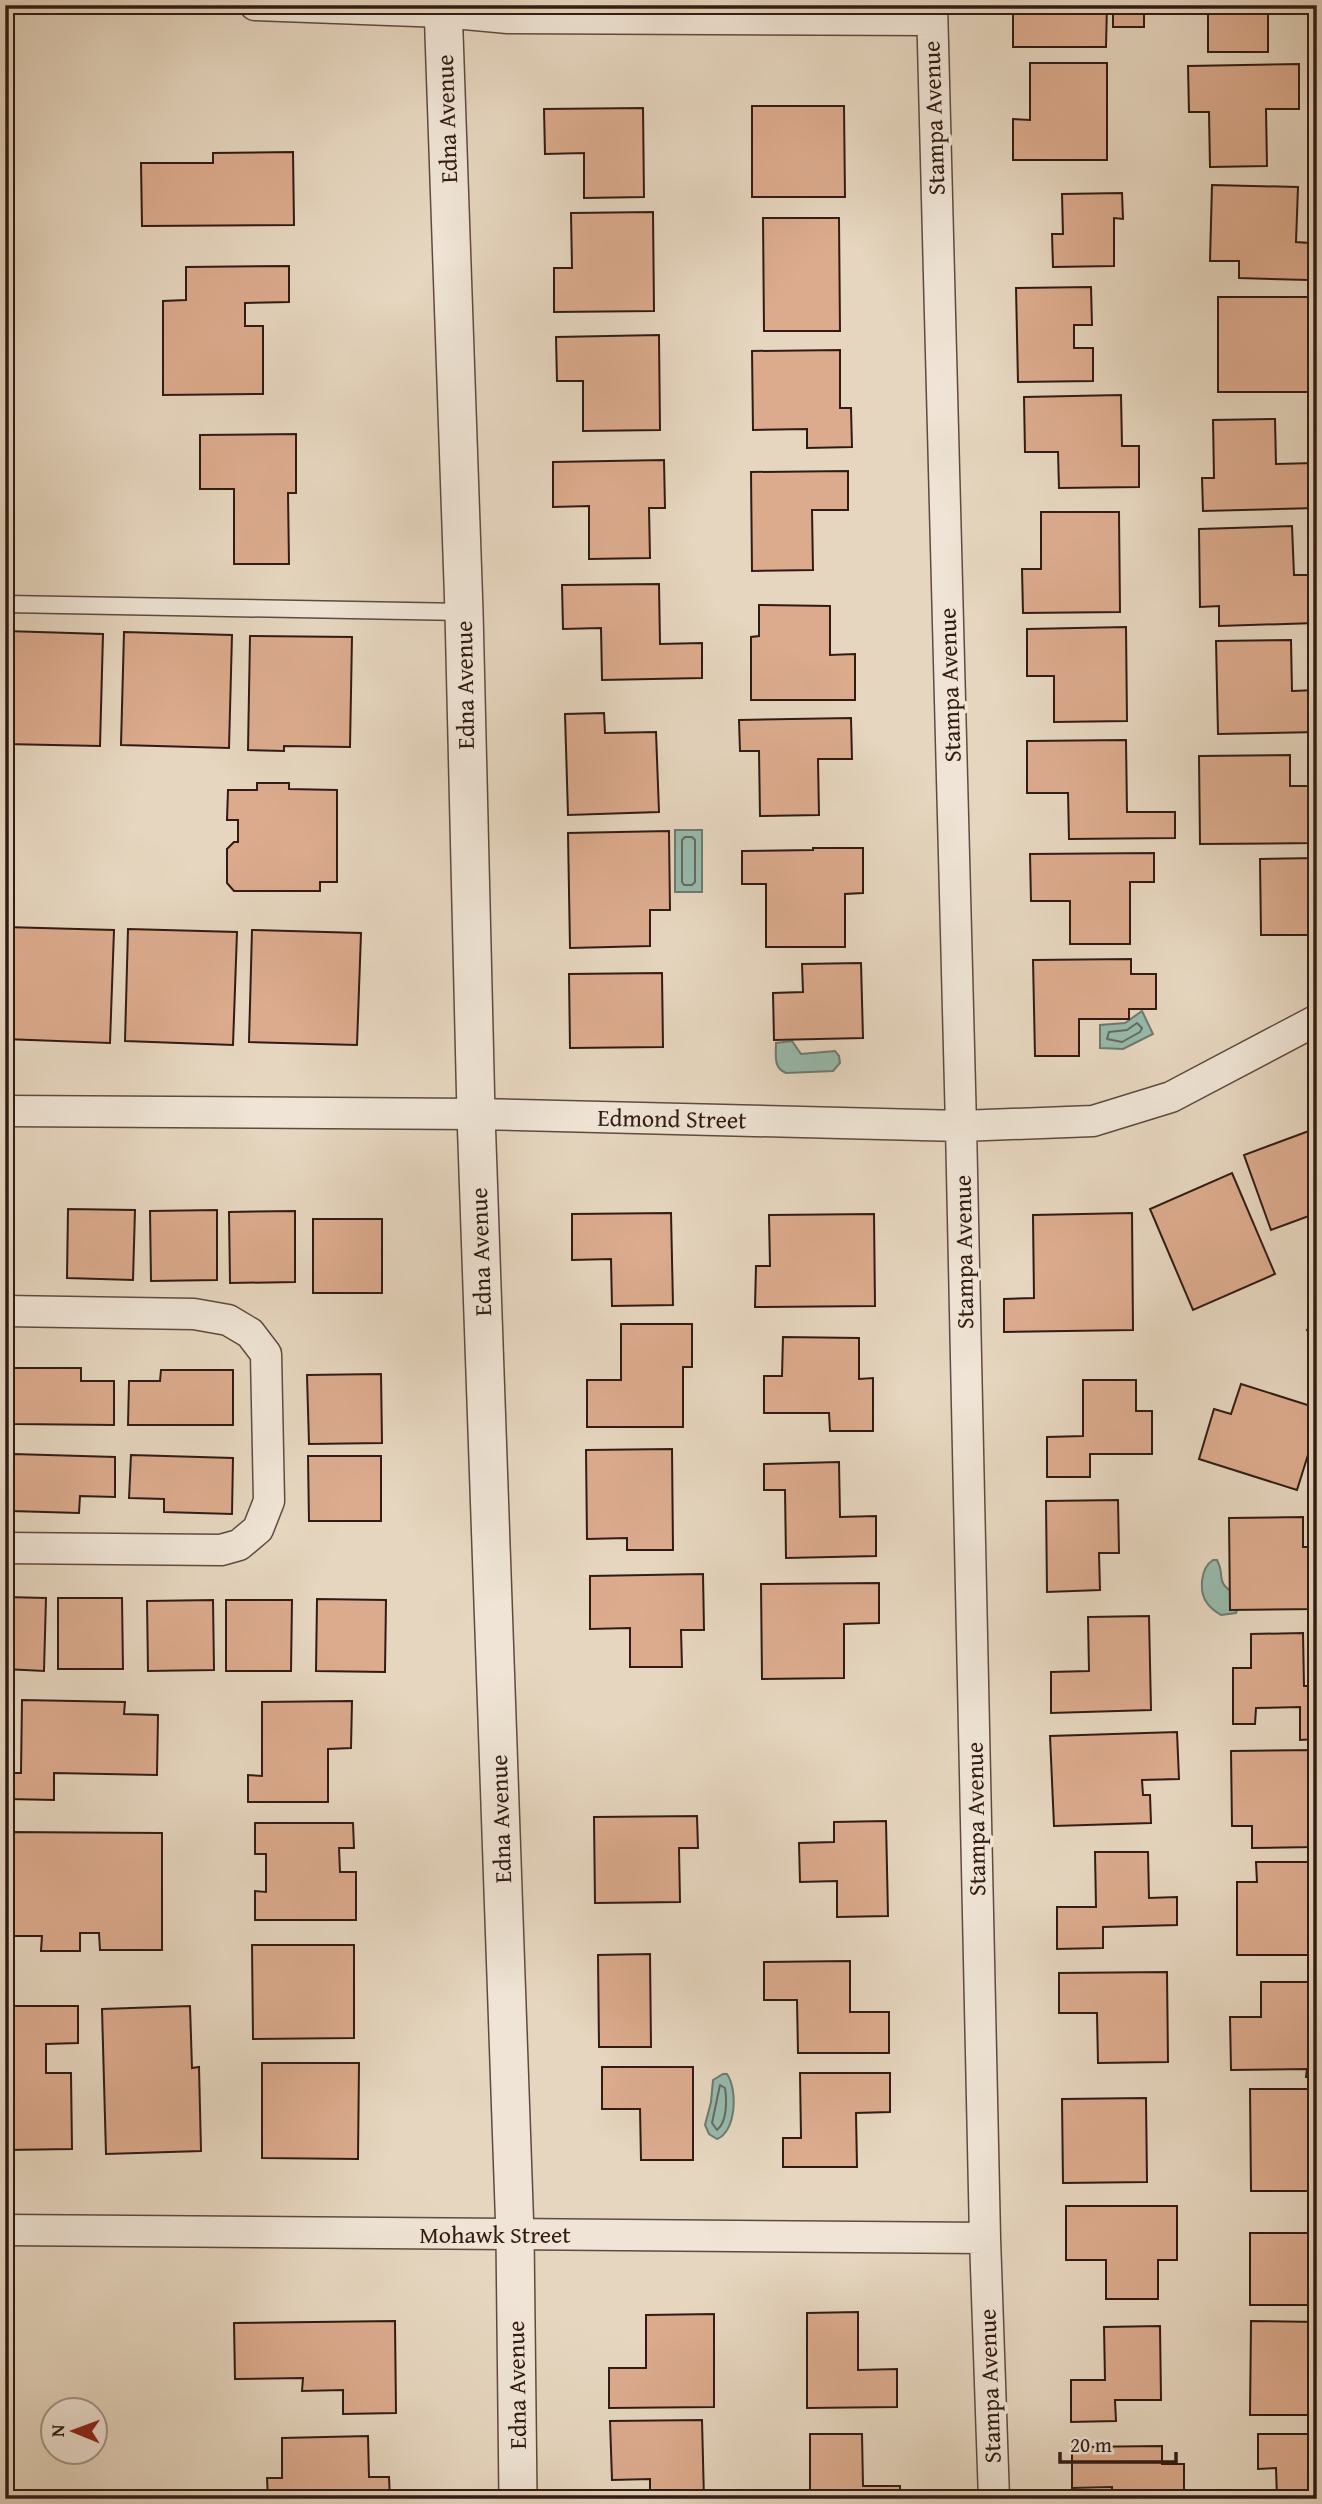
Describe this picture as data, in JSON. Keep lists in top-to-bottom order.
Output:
{
  "streets": {
    "street": [
      "Stampa Avenue",
      "Edna Avenue",
      "Edmond Street",
      "Mohawk Street"
    ]
  },
  "crossings": [
    ["Stampa Avenue", "Edmond Street"],
    ["Stampa Avenue", "Mohawk Street"],
    ["Edna Avenue", "Edmond Street"],
    ["Edna Avenue", "Mohawk Street"]
  ],
  "scale_bar": "20 m",
  "north": "left"
}
